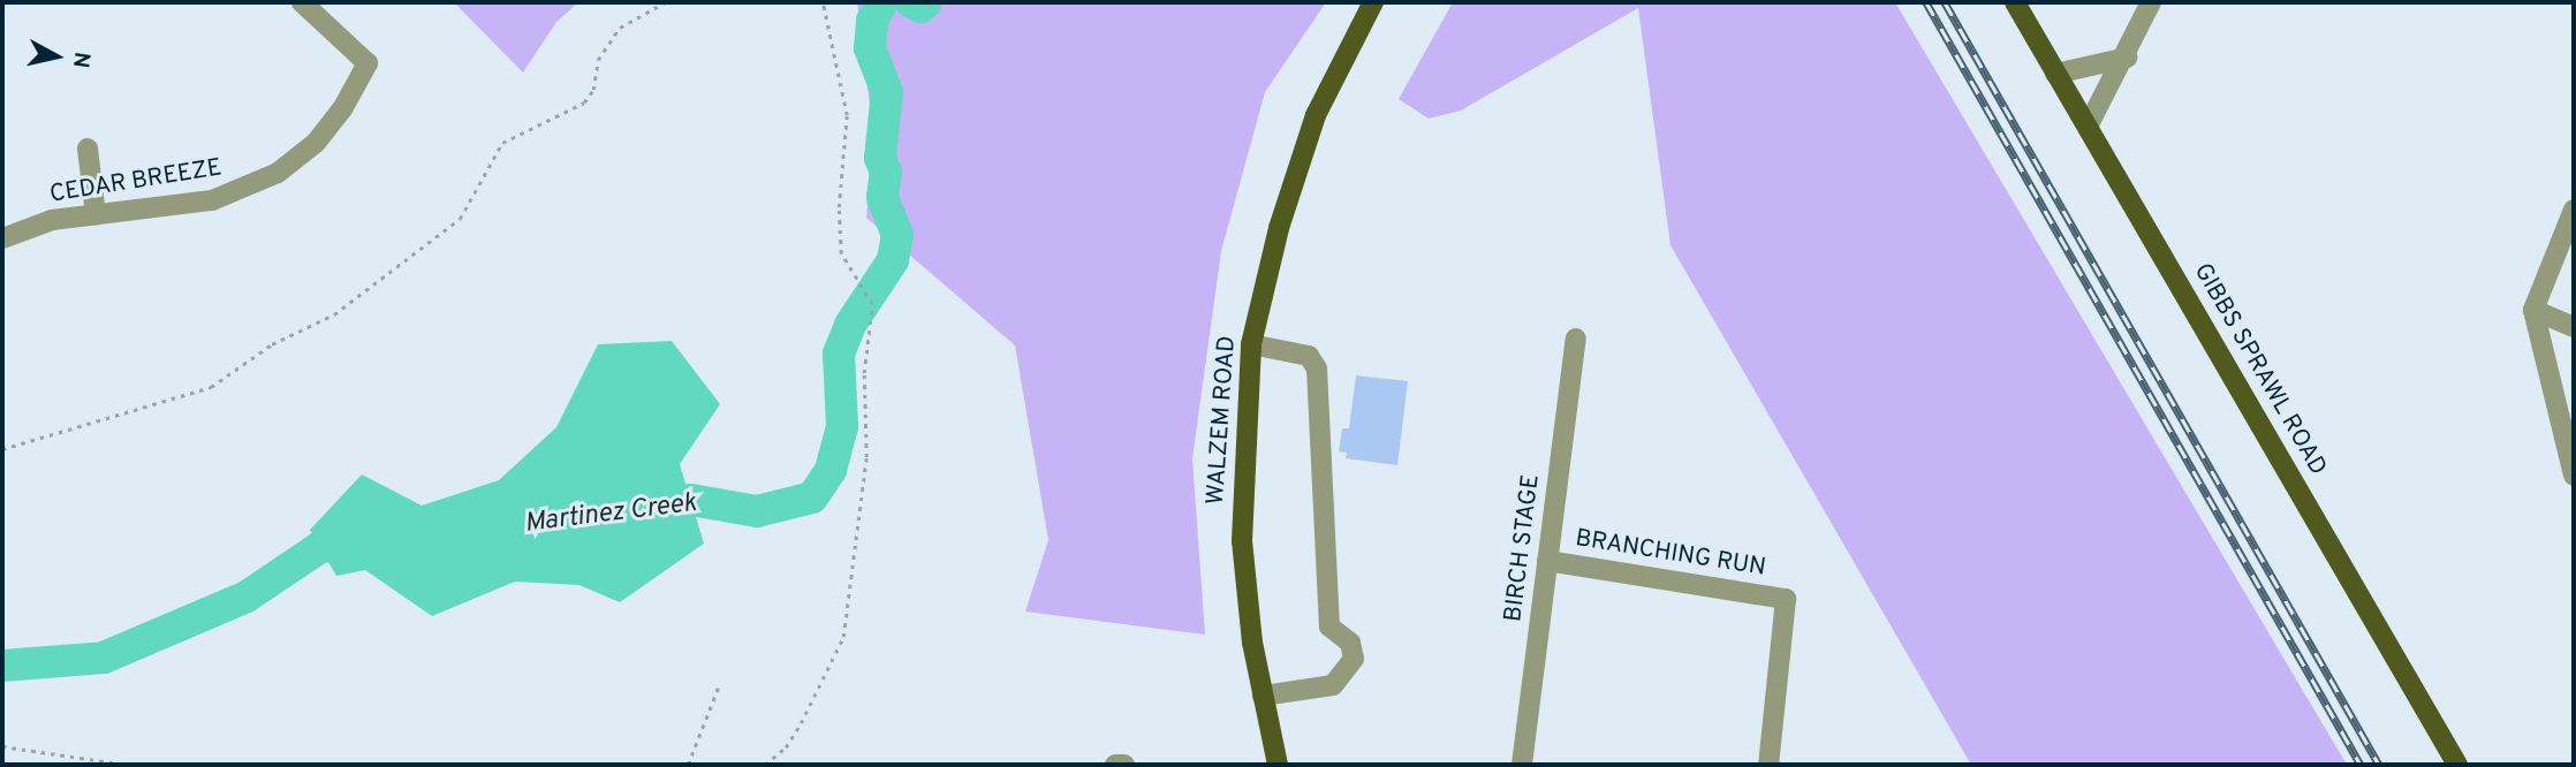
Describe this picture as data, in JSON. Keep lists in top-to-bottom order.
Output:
{
  "streets": {
    "main road": ["GIBBS SPRAWL ROAD", "WALZEM ROAD"],
    "street": ["CEDAR BREEZE", "BIRCH STAGE", "BRANCHING RUN"]
  },
  "crossings": [
    ["BIRCH STAGE", "BRANCHING RUN"]
  ],
  "water": ["Martinez Creek"],
  "north": "right"
}
